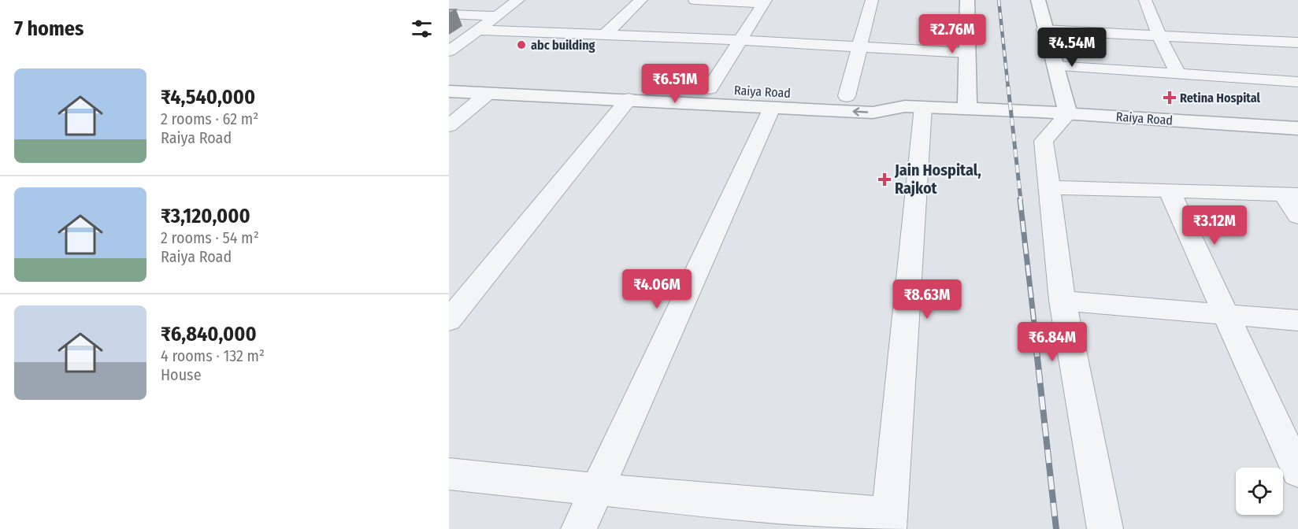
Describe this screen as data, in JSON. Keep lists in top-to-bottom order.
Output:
{
  "streets": {
    "street": ["Raiya Road"]
  },
  "places": {
    "other": ["abc building"],
    "health": ["Retina Hospital", "Jain Hospital, Rajkot"]
  },
  "page": {
    "heading": "7 homes",
    "price": [
      "₹2.76M",
      "₹4.54M",
      "₹6.51M",
      "₹3.12M",
      "₹4.06M",
      "₹8.63M",
      "₹6.84M"
    ],
    "list": [
      {
        "name": "₹4,540,000",
        "note": "2 rooms · 62 m² · Raiya Road"
      },
      {
        "name": "₹3,120,000",
        "note": "2 rooms · 54 m² · Raiya Road"
      },
      {
        "name": "₹6,840,000",
        "note": "4 rooms · 132 m² · House"
      }
    ]
  }
}
